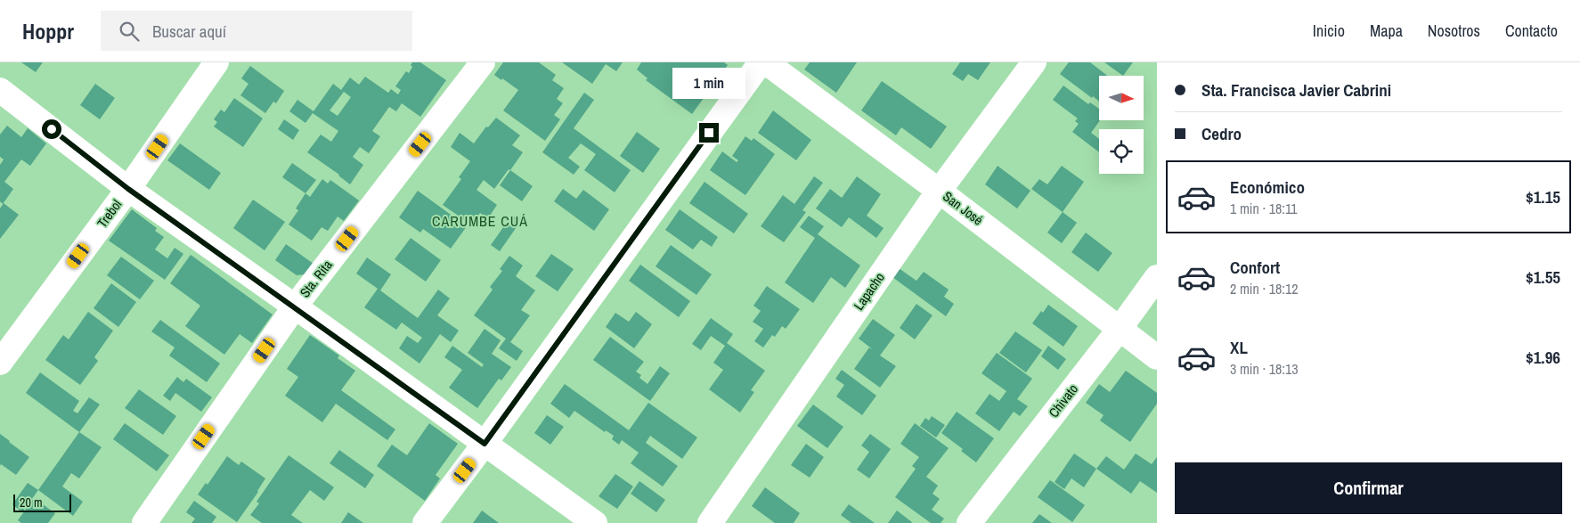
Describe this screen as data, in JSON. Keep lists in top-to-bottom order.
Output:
{
  "streets": {
    "street": [
      "San José",
      "Trebol",
      "Sta. Rita",
      "Lapacho",
      "Chivato"
    ]
  },
  "crossings": [
    ["San José", "Lapacho"],
    ["San José", "Chivato"]
  ],
  "districts": ["CARUMBE CUÁ"],
  "scale_bar": "20 m",
  "north": "right",
  "page": {
    "header": "Hoppr",
    "search": "Buscar aquí",
    "nav": [
      "Inicio",
      "Mapa",
      "Nosotros",
      "Contacto"
    ],
    "banner": ["Sta. Francisca Javier Cabrini", "Cedro"],
    "bubble": "1 min",
    "list": [
      {
        "name": "Económico",
        "note": "1 min · 18:11",
        "value": "$1.15"
      },
      {
        "name": "Confort",
        "note": "2 min · 18:12",
        "value": "$1.55"
      },
      {
        "name": "XL",
        "note": "3 min · 18:13",
        "value": "$1.96"
      }
    ],
    "buttons": "Confirmar",
    "scale": "20 m"
  }
}
